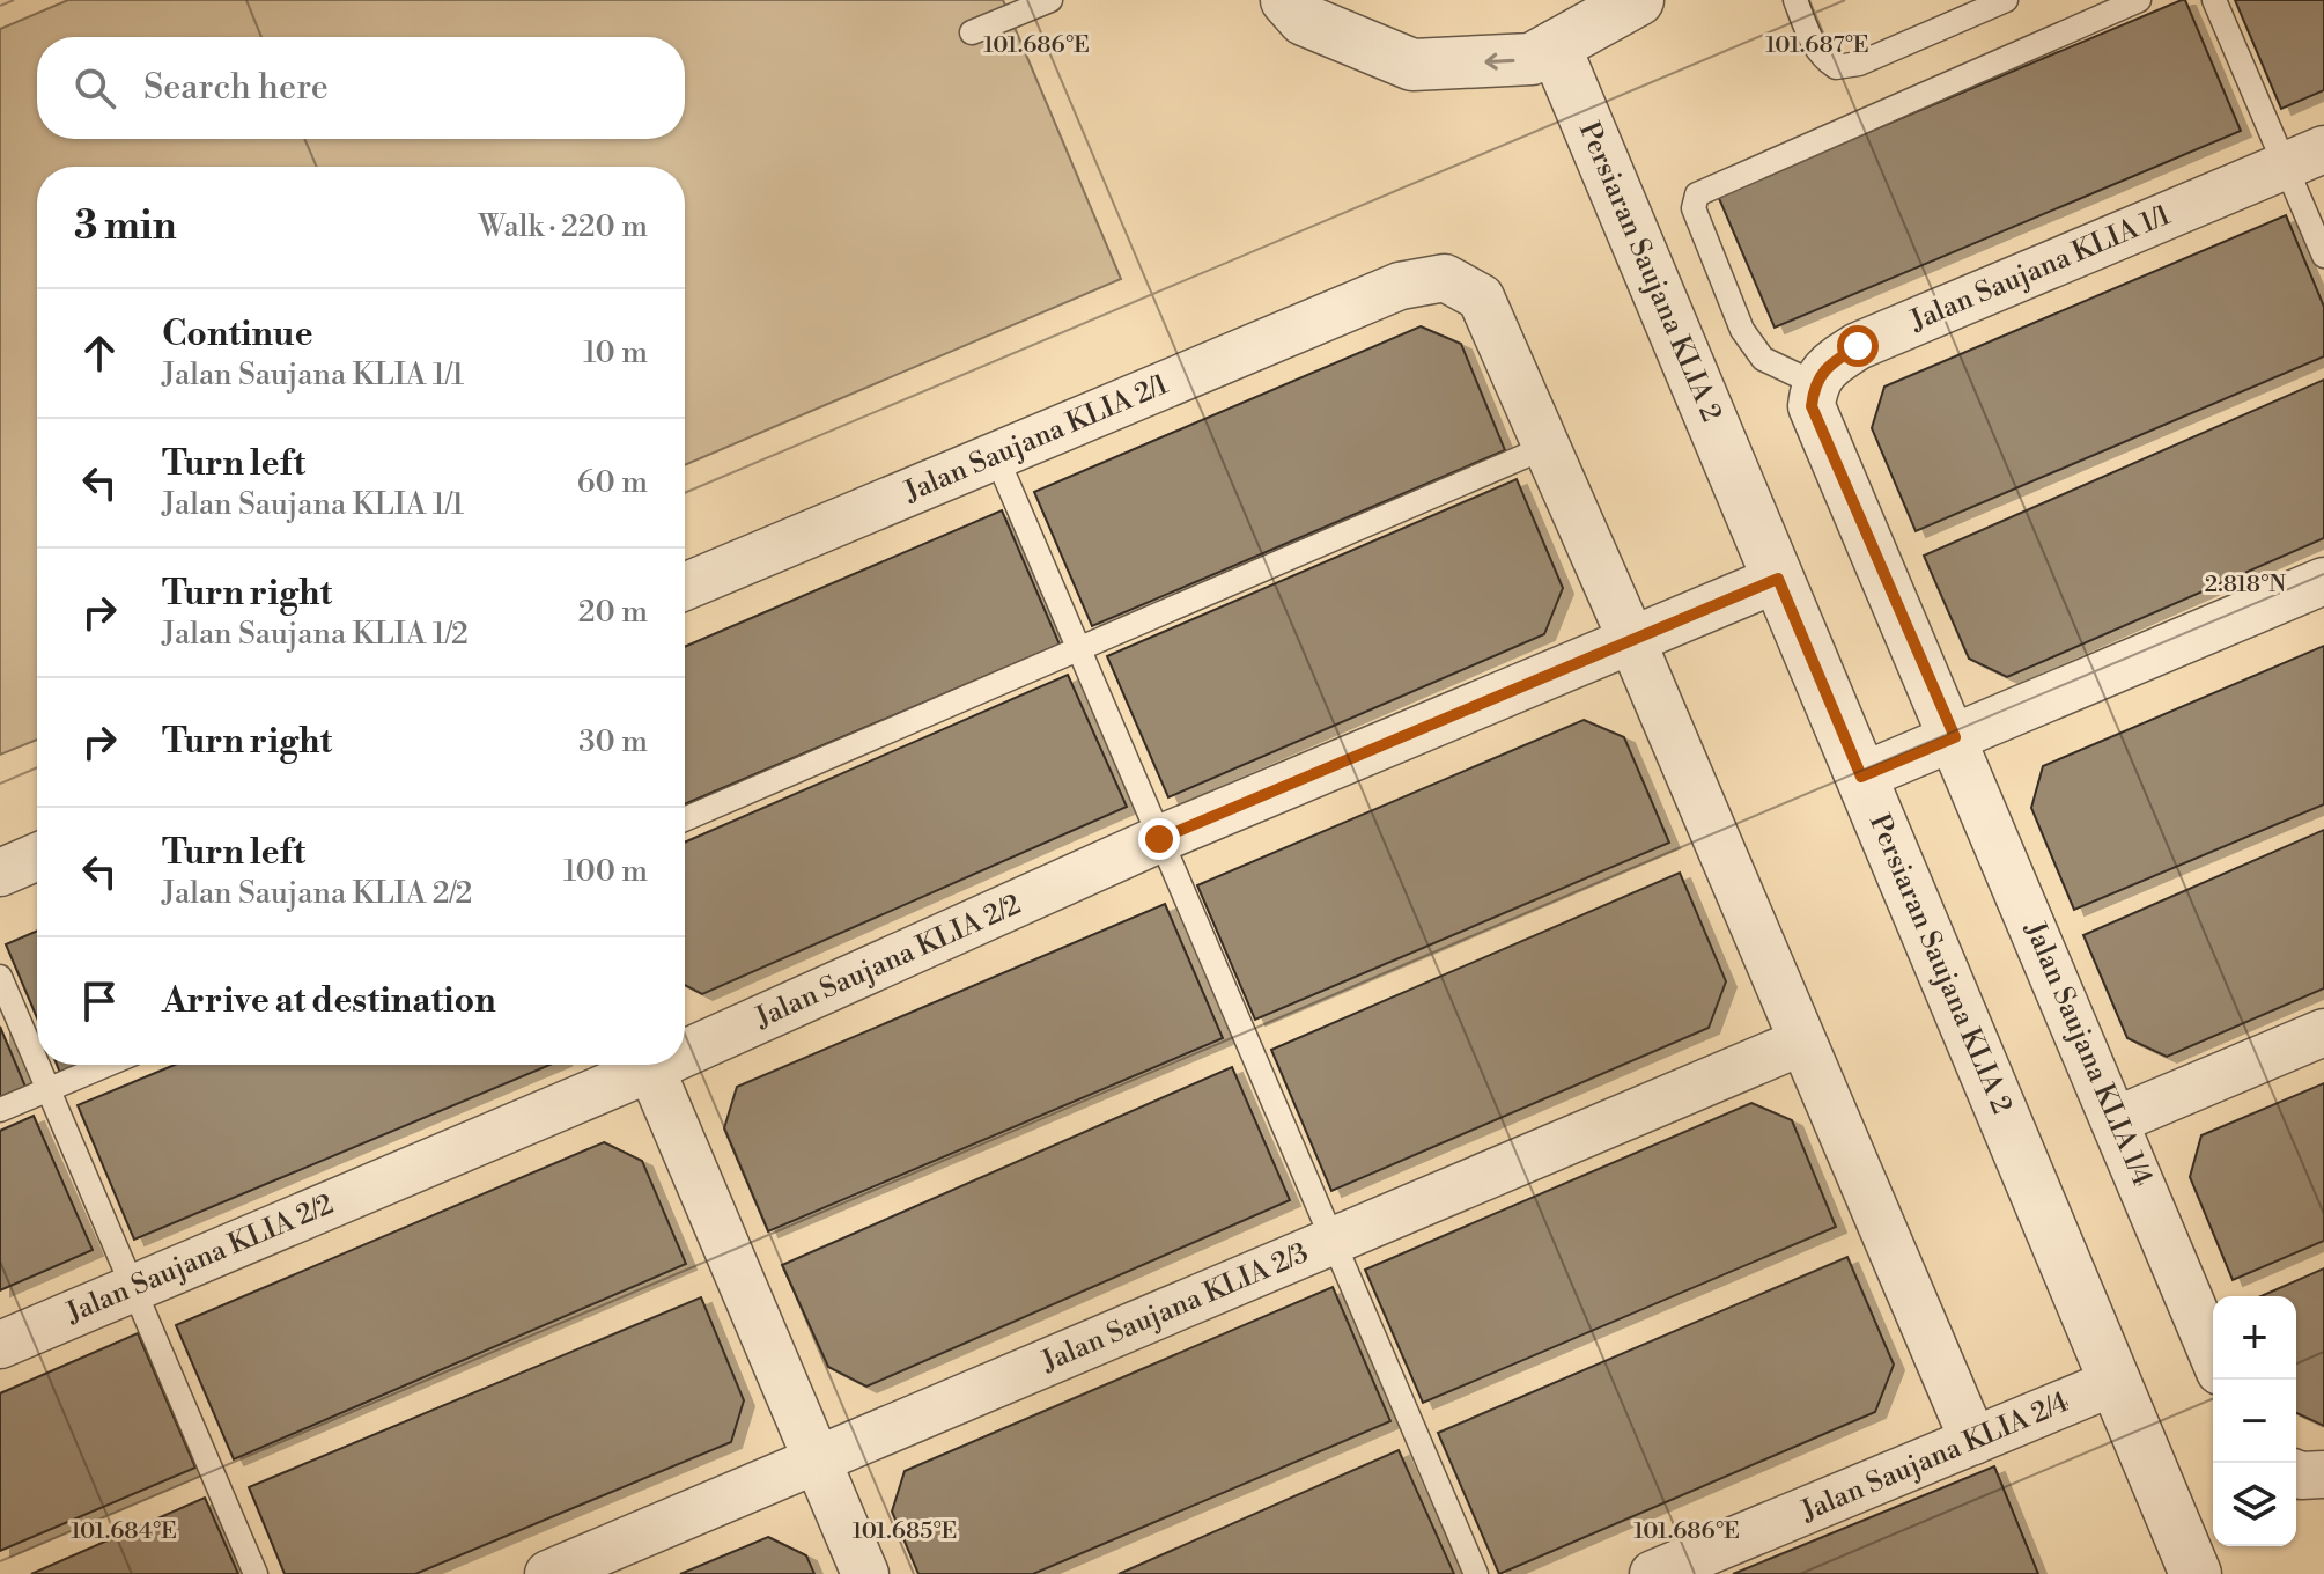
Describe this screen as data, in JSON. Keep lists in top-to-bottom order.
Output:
{
  "streets": {
    "street": [
      "Jalan Saujana KLIA 1/1",
      "Persiaran Saujana KLIA 2",
      "Jalan Saujana KLIA 2/1",
      "Jalan Saujana KLIA 2/2",
      "Jalan Saujana KLIA 1/4",
      "Jalan Saujana KLIA 2/3",
      "Jalan Saujana KLIA 2/4"
    ]
  },
  "crossings": [
    ["Persiaran Saujana KLIA 2", "Jalan Saujana KLIA 2/2"],
    ["Persiaran Saujana KLIA 2", "Jalan Saujana KLIA 2/4"],
    ["Jalan Saujana KLIA 2/1", "Jalan Saujana KLIA 2/2"],
    ["Jalan Saujana KLIA 2/1", "Jalan Saujana KLIA 2/3"],
    ["Jalan Saujana KLIA 2/1", "Jalan Saujana KLIA 2/4"]
  ],
  "page": {
    "search": "Search here",
    "heading": ["3 min", "Walk · 220 m"],
    "list": [
      ["Continue", "Jalan Saujana KLIA 1/1", "10 m"],
      ["Turn left", "Jalan Saujana KLIA 1/1", "60 m"],
      ["Turn right", "Jalan Saujana KLIA 1/2", "20 m"],
      ["Turn right", "30 m"],
      ["Turn left", "Jalan Saujana KLIA 2/2", "100 m"],
      "Arrive at destination"
    ],
    "map_buttons": ["+", "−"]
  },
  "coordinates": [
    "101.686°E",
    "101.687°E",
    "2.818°N",
    "101.684°E",
    "101.685°E"
  ]
}
